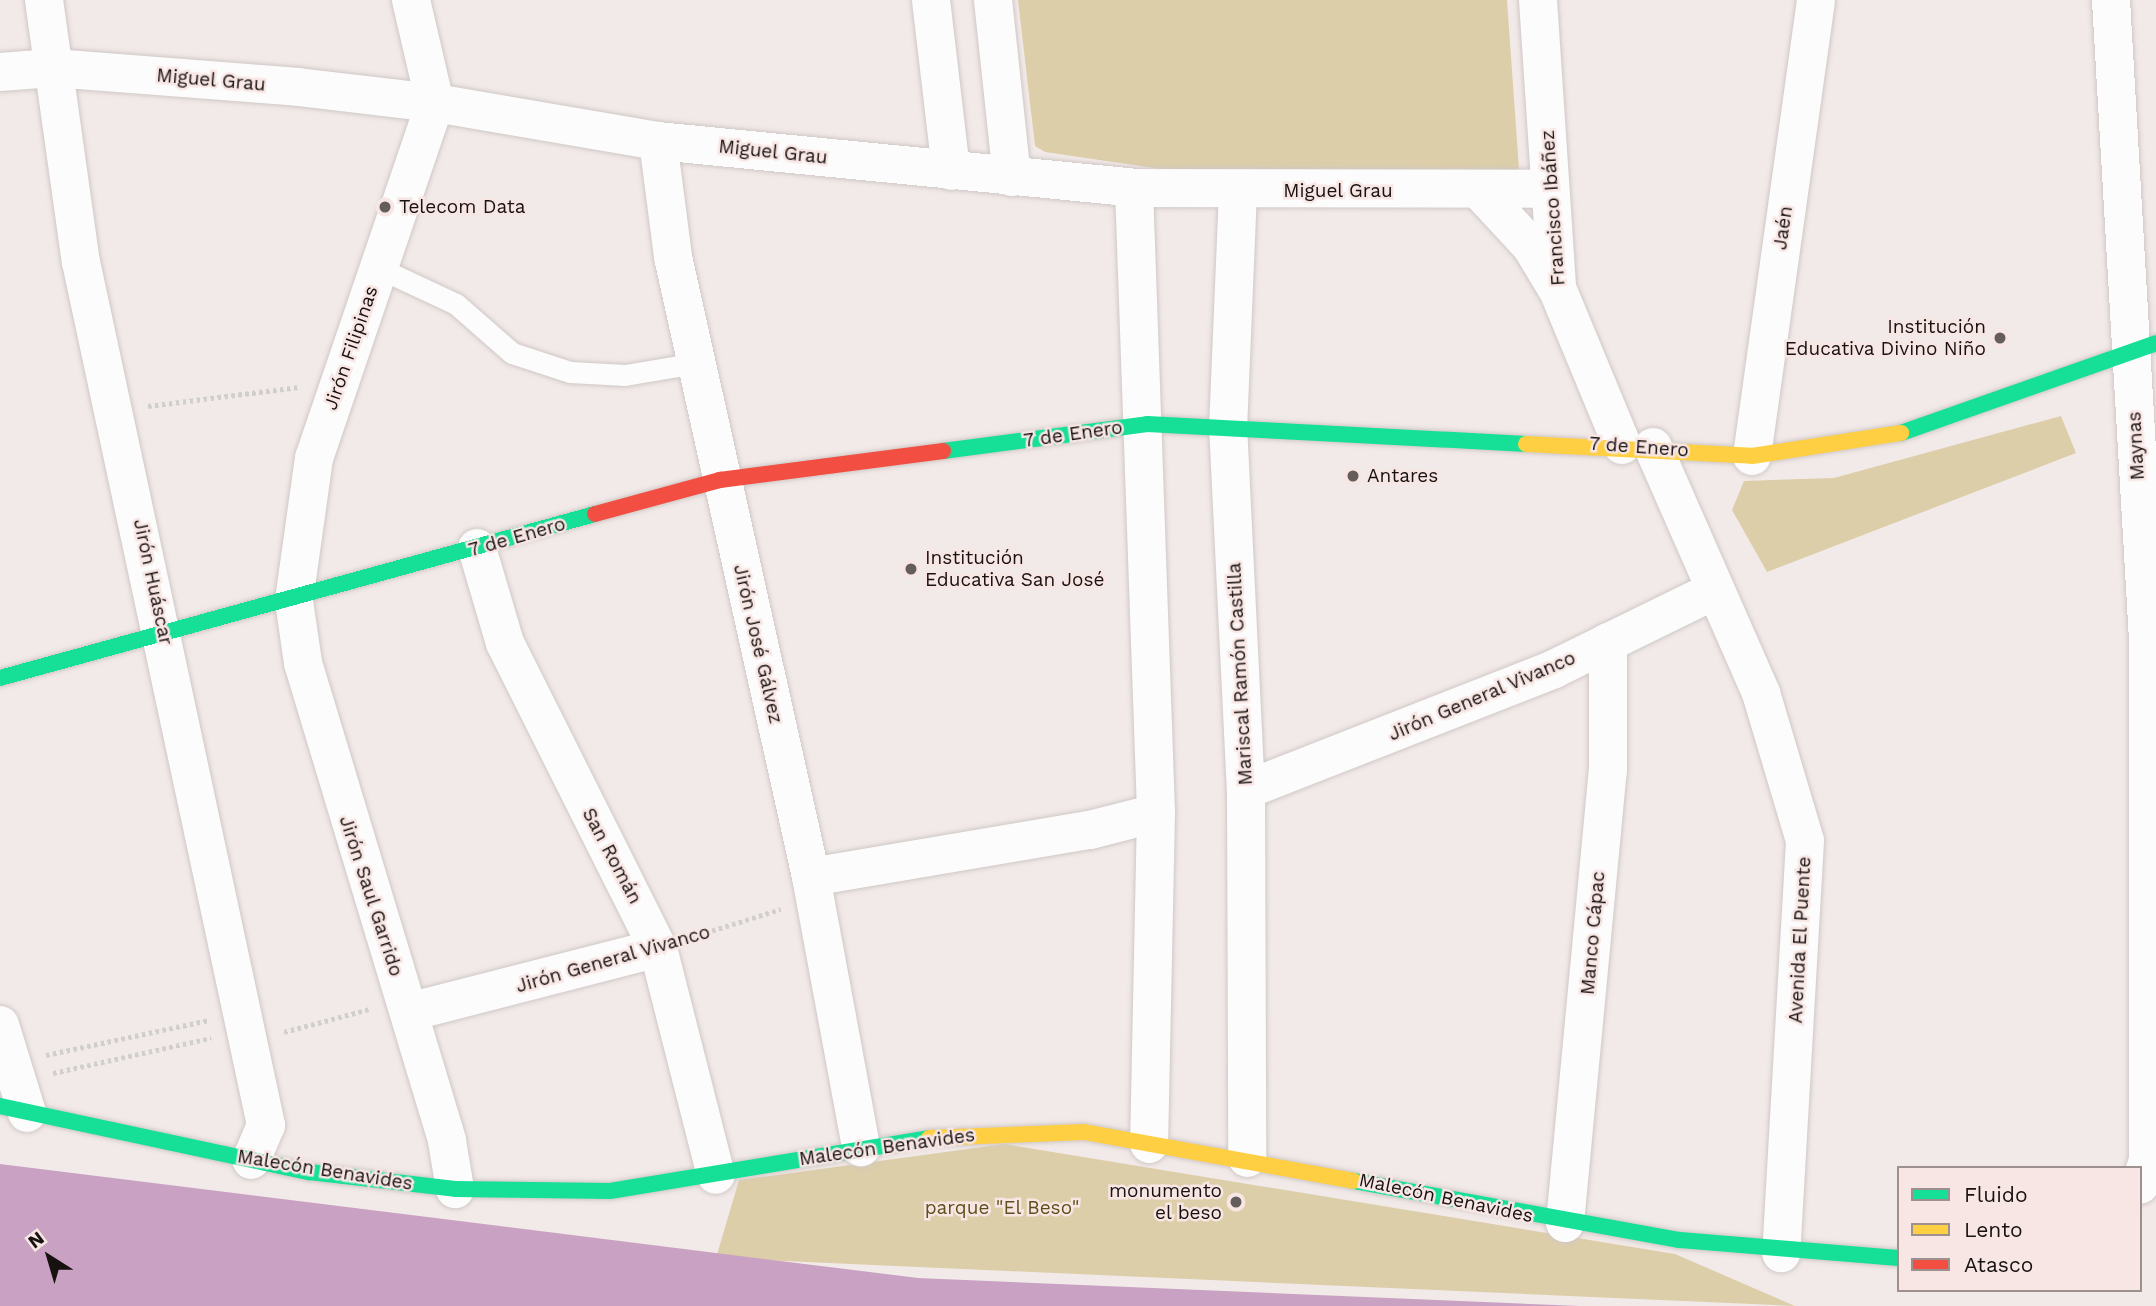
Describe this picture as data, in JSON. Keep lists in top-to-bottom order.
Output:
{
  "streets": {
    "street": [
      "Miguel Grau",
      "Francisco Ibáñez",
      "Jaén",
      "Jirón Filipinas",
      "7 de Enero",
      "Maynas",
      "Jirón Huáscar",
      "Jirón José Gálvez",
      "Mariscal Ramón Castilla",
      "Jirón General Vivanco",
      "San Román",
      "Jirón Saul Garrido",
      "Manco Cápac",
      "Avenida El Puente",
      "Malecón Benavides"
    ]
  },
  "crossings": [
    ["Miguel Grau", "Francisco Ibáñez"],
    ["Miguel Grau", "Jirón Filipinas"],
    ["Miguel Grau", "Jirón Huáscar"],
    ["Miguel Grau", "Jirón José Gálvez"],
    ["Miguel Grau", "Mariscal Ramón Castilla"],
    ["Francisco Ibáñez", "7 de Enero"],
    ["Francisco Ibáñez", "Avenida El Puente"],
    ["Jaén", "7 de Enero"],
    ["Jirón Filipinas", "7 de Enero"],
    ["Jirón Filipinas", "Jirón Saul Garrido"],
    ["7 de Enero", "Maynas"],
    ["7 de Enero", "Jirón Huáscar"],
    ["7 de Enero", "Jirón José Gálvez"],
    ["7 de Enero", "Mariscal Ramón Castilla"],
    ["7 de Enero", "San Román"],
    ["7 de Enero", "Jirón Saul Garrido"],
    ["7 de Enero", "Avenida El Puente"],
    ["Jirón Huáscar", "Malecón Benavides"],
    ["Jirón José Gálvez", "Jirón General Vivanco"],
    ["Jirón José Gálvez", "Malecón Benavides"],
    ["Mariscal Ramón Castilla", "Jirón General Vivanco"],
    ["Mariscal Ramón Castilla", "Malecón Benavides"],
    ["Jirón General Vivanco", "San Román"],
    ["Jirón General Vivanco", "Jirón Saul Garrido"],
    ["Jirón General Vivanco", "Manco Cápac"],
    ["Jirón General Vivanco", "Avenida El Puente"],
    ["San Román", "Malecón Benavides"],
    ["Jirón Saul Garrido", "Malecón Benavides"],
    ["Manco Cápac", "Malecón Benavides"],
    ["Avenida El Puente", "Malecón Benavides"]
  ],
  "parks": ["parque \"El Beso\""],
  "places": [
    "Telecom Data",
    "Institución Educativa Divino Niño",
    "Antares",
    "Institución Educativa San José",
    "monumento el beso"
  ],
  "legend": ["Fluido", "Lento", "Atasco"],
  "north": "top left"
}
